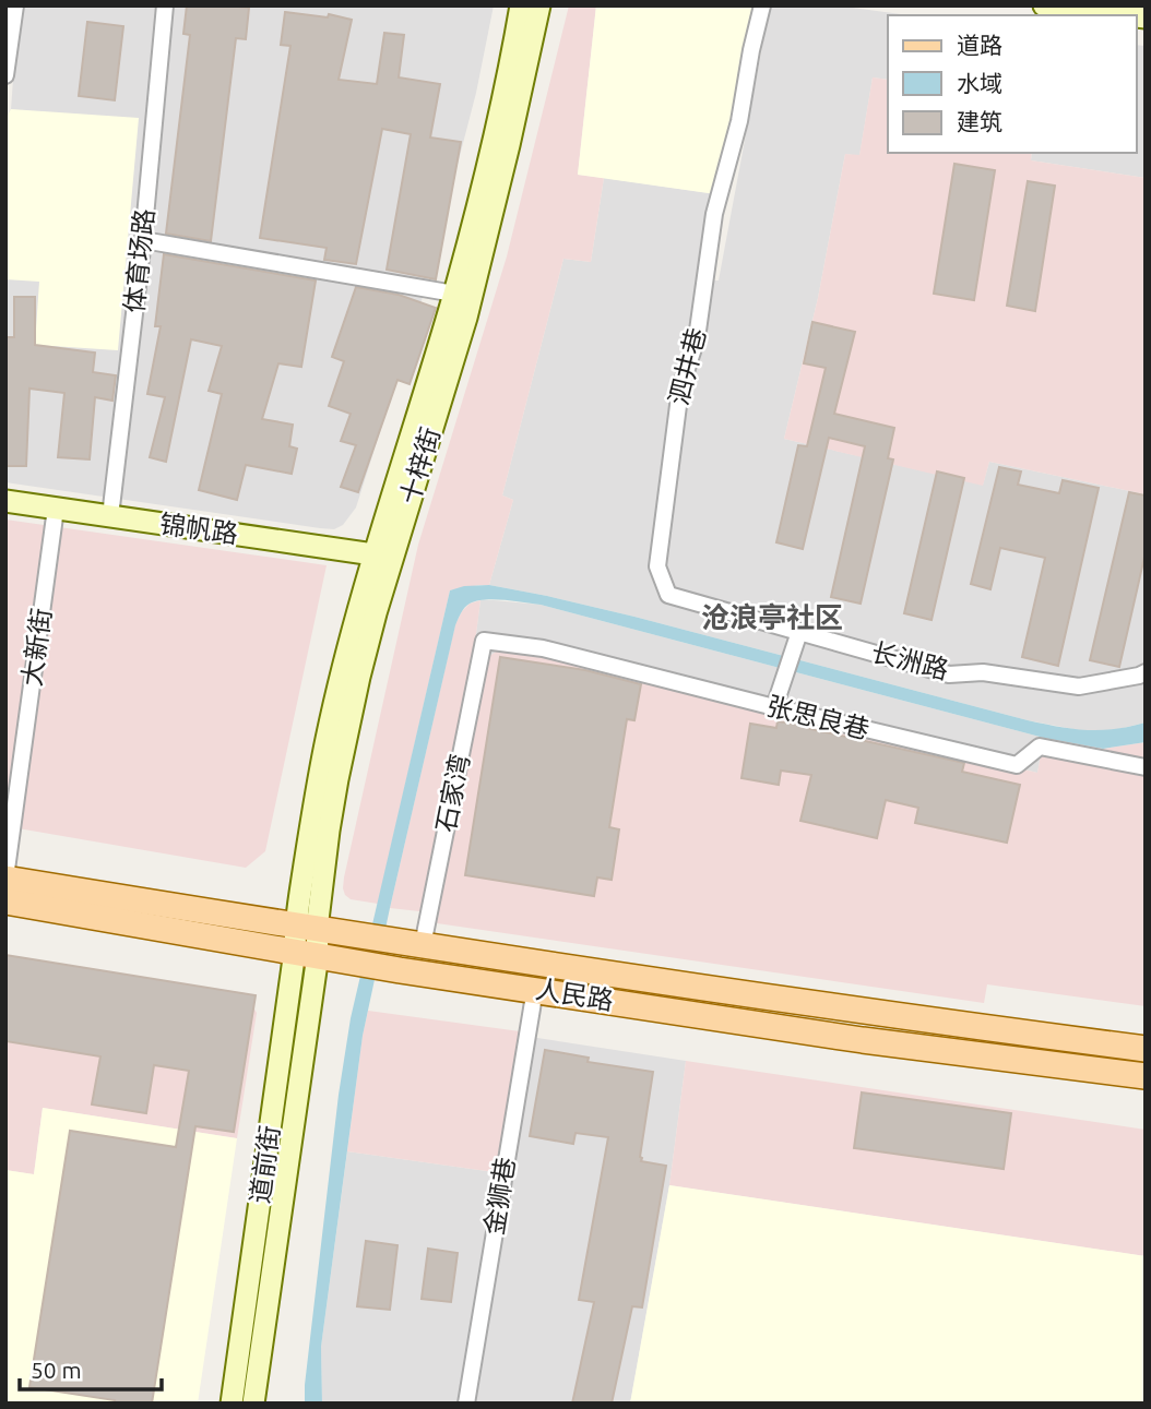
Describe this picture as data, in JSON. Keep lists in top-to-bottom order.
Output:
{
  "streets": {
    "main road": [
      "十梓街",
      "锦帆路",
      "人民路",
      "道前街"
    ],
    "street": [
      "体育场路",
      "泗井巷",
      "大新街",
      "长洲路",
      "张思良巷",
      "石家湾",
      "金狮巷"
    ]
  },
  "crossings": [
    ["体育场路", "锦帆路"],
    ["泗井巷", "长洲路"],
    ["十梓街", "锦帆路"],
    ["十梓街", "人民路"],
    ["十梓街", "道前街"],
    ["锦帆路", "大新街"],
    ["大新街", "人民路"],
    ["张思良巷", "石家湾"],
    ["石家湾", "人民路"],
    ["人民路", "道前街"],
    ["人民路", "金狮巷"]
  ],
  "districts": ["沧浪亭社区"],
  "legend": ["道路", "水域", "建筑"],
  "scale_bar": "50 m"
}
